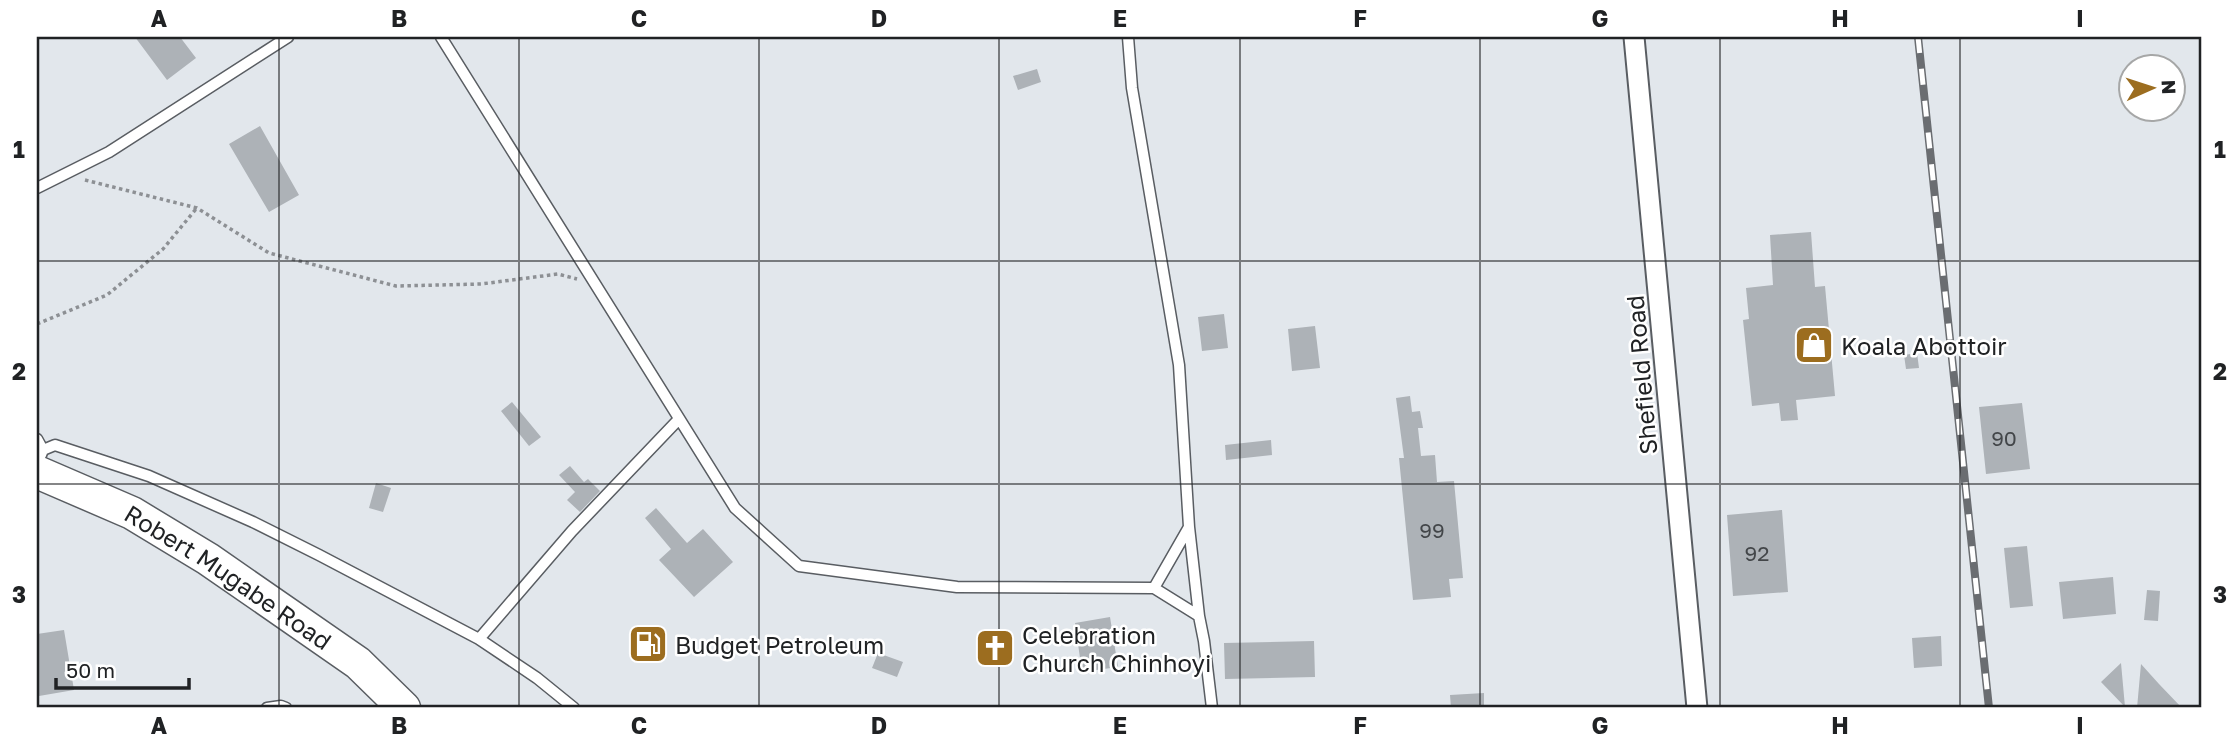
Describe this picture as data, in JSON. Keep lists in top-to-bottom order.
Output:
{
  "streets": {
    "main road": ["Robert Mugabe Road"],
    "street": ["Shefield Road"]
  },
  "places": {
    "shop": ["Koala Abottoir"],
    "fuel station": ["Budget Petroleum"],
    "church": ["Celebration Church Chinhoyi"]
  },
  "house_numbers": ["90", "99", "92"],
  "scale_bar": "50 m",
  "north": "right",
  "grid": {
    "columns": [
      "A",
      "B",
      "C",
      "D",
      "E",
      "F",
      "G",
      "H",
      "I"
    ],
    "rows": ["1", "2", "3"]
  }
}
